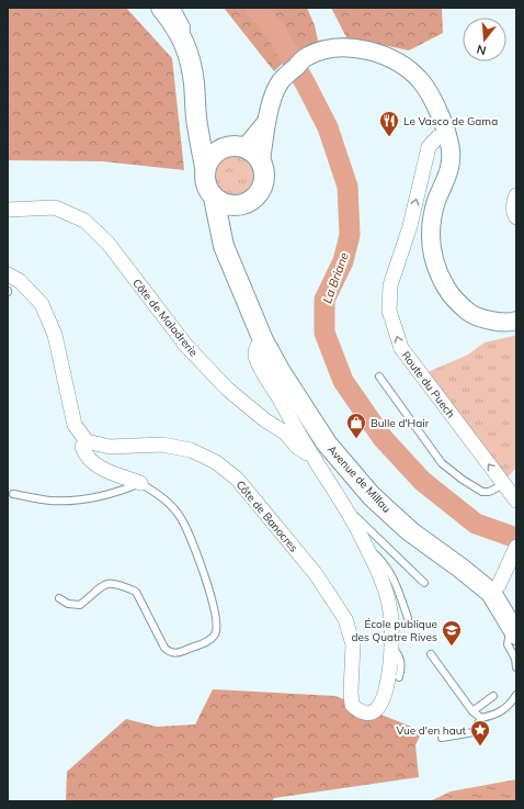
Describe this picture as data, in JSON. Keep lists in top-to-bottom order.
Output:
{
  "streets": {
    "main road": ["Avenue de Millau"],
    "street": ["Côte de Maladrerie", "Route du Puech", "Côte de Banocres"]
  },
  "one_way": ["Route du Puech"],
  "water": ["La Briane"],
  "places": {
    "restaurant": ["Le Vasco de Gama"],
    "shop": ["Bulle d'Hair"],
    "school or university": ["École publique des Quatre Rives"],
    "place": ["Vue d'en haut"]
  },
  "north": "bottom"
}
